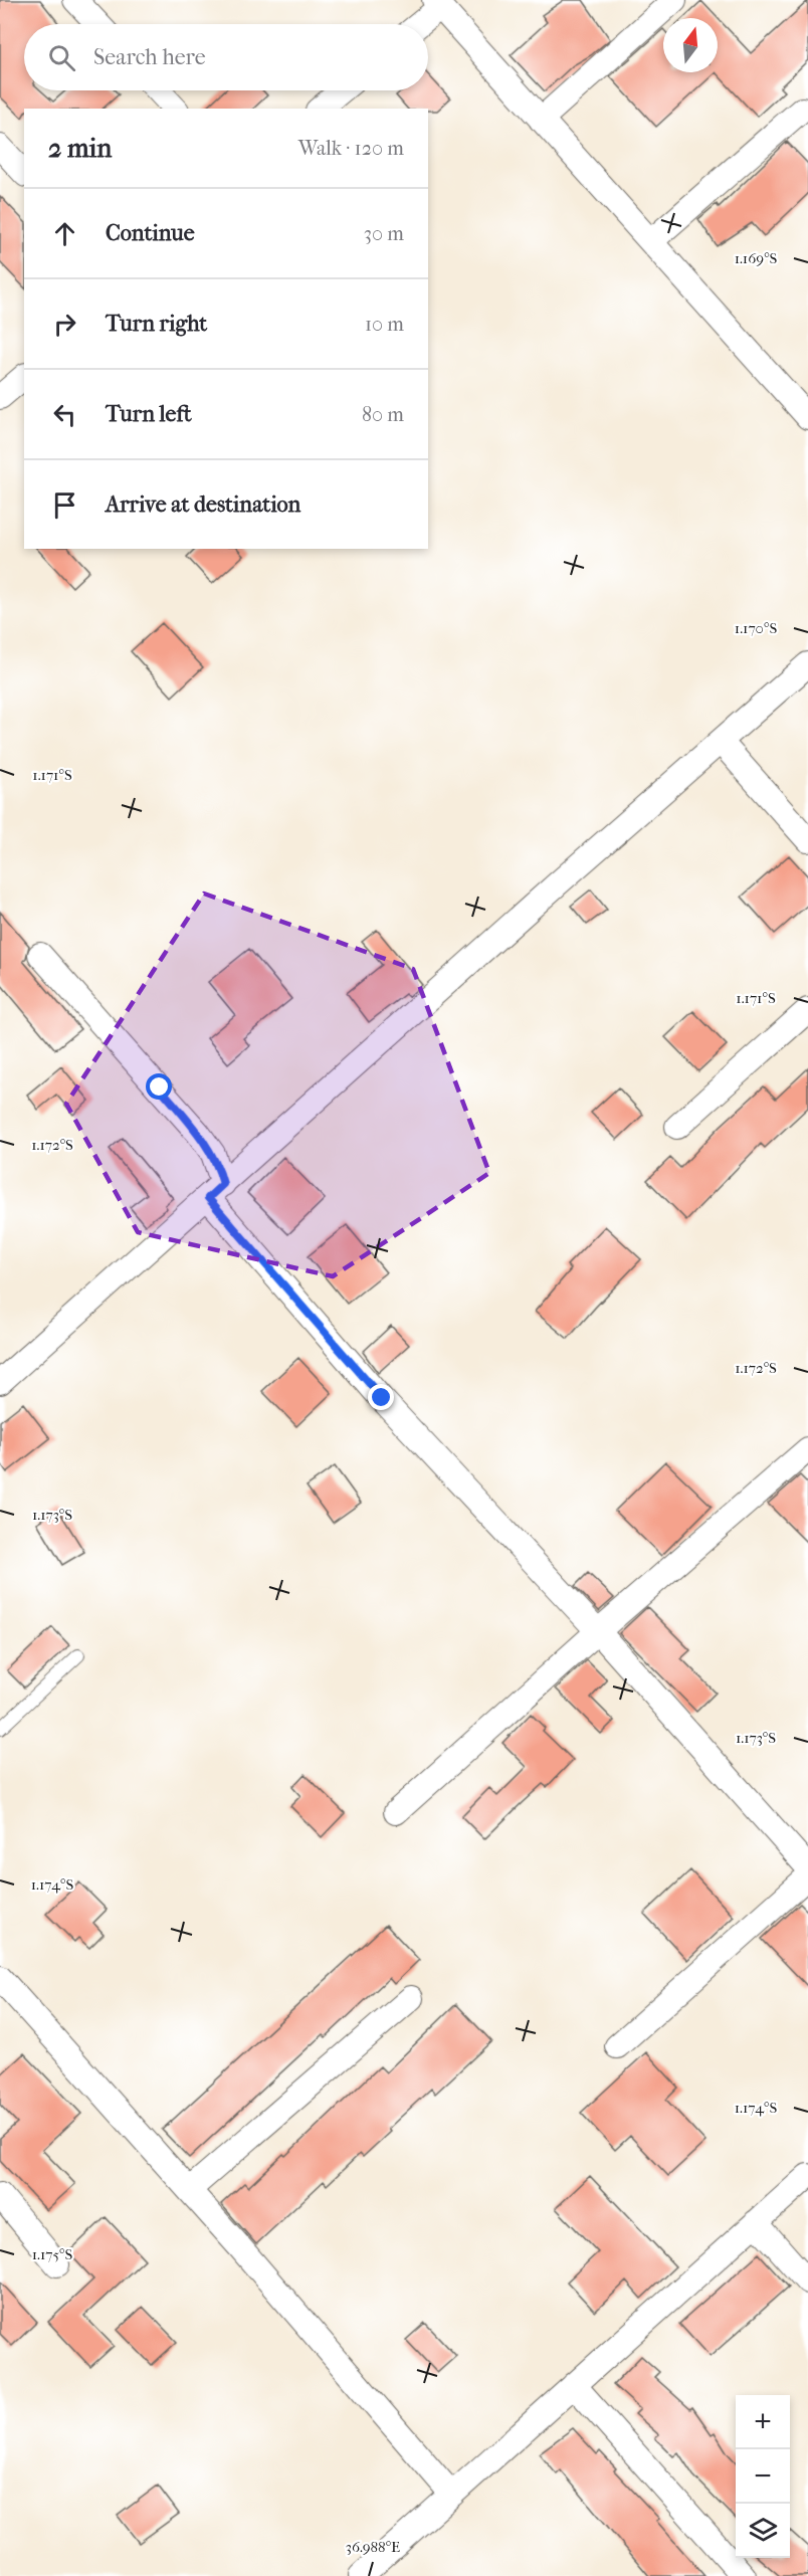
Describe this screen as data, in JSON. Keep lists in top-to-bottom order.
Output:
{
  "north": "top",
  "page": {
    "search": "Search here",
    "heading": ["2 min", "Walk · 120 m"],
    "list": [
      ["Continue", "30 m"],
      ["Turn right", "10 m"],
      ["Turn left", "80 m"],
      "Arrive at destination"
    ],
    "map_buttons": ["+", "−"]
  },
  "coordinates": [
    "1.169°S",
    "1.170°S",
    "1.171°S",
    "1.172°S",
    "1.173°S",
    "1.174°S",
    "1.175°S",
    "36.988°E"
  ]
}
